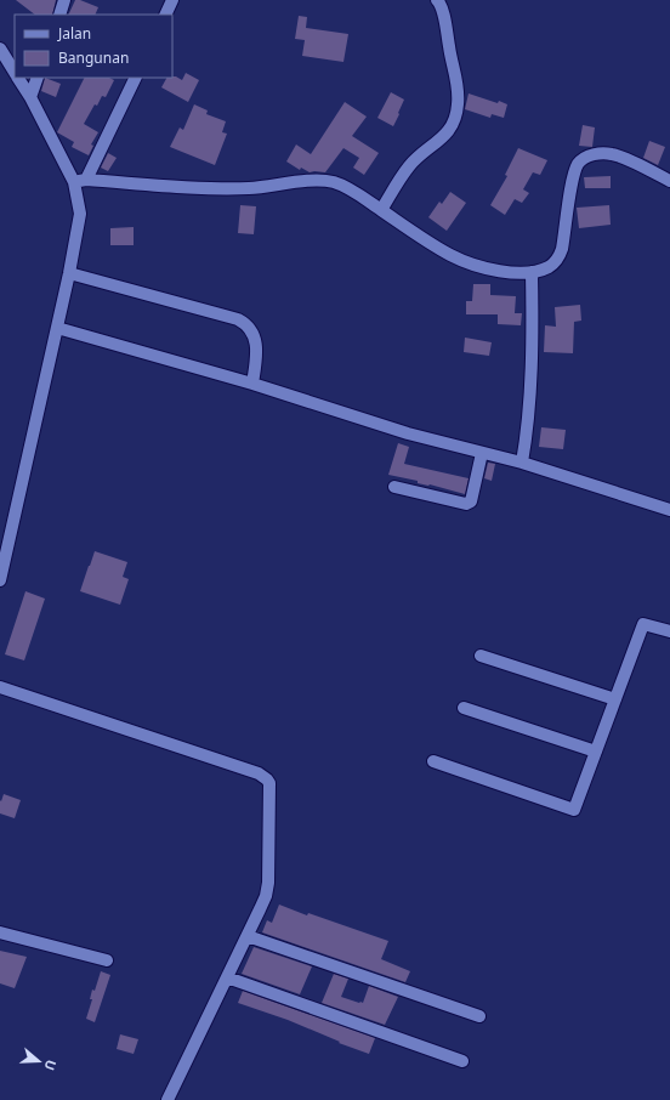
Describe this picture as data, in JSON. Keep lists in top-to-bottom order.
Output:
{
  "legend": ["Jalan", "Bangunan"],
  "north": "right"
}
